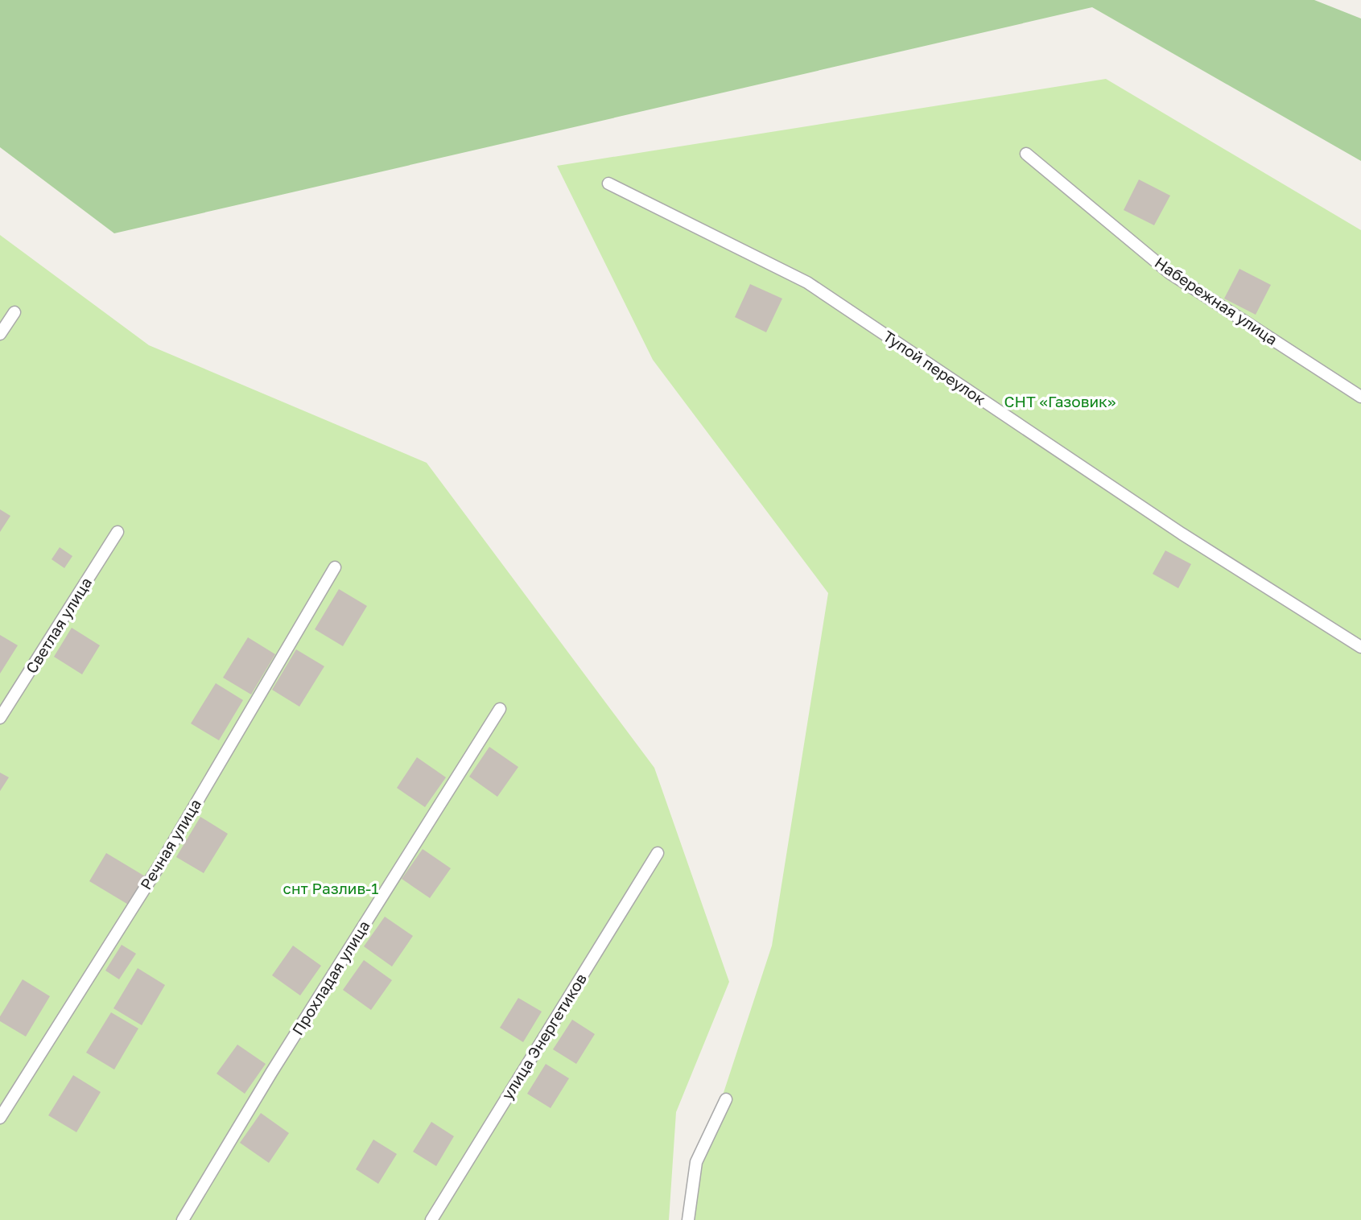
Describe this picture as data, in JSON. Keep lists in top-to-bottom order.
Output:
{
  "streets": {
    "lane": [
      "Набережная улица",
      "Тупой переулок",
      "Светлая улица",
      "Речная улица",
      "Прохладая улица",
      "улица Энергетиков"
    ]
  },
  "parks": ["СНТ «Газовик»", "снт Разлив-1"]
}
